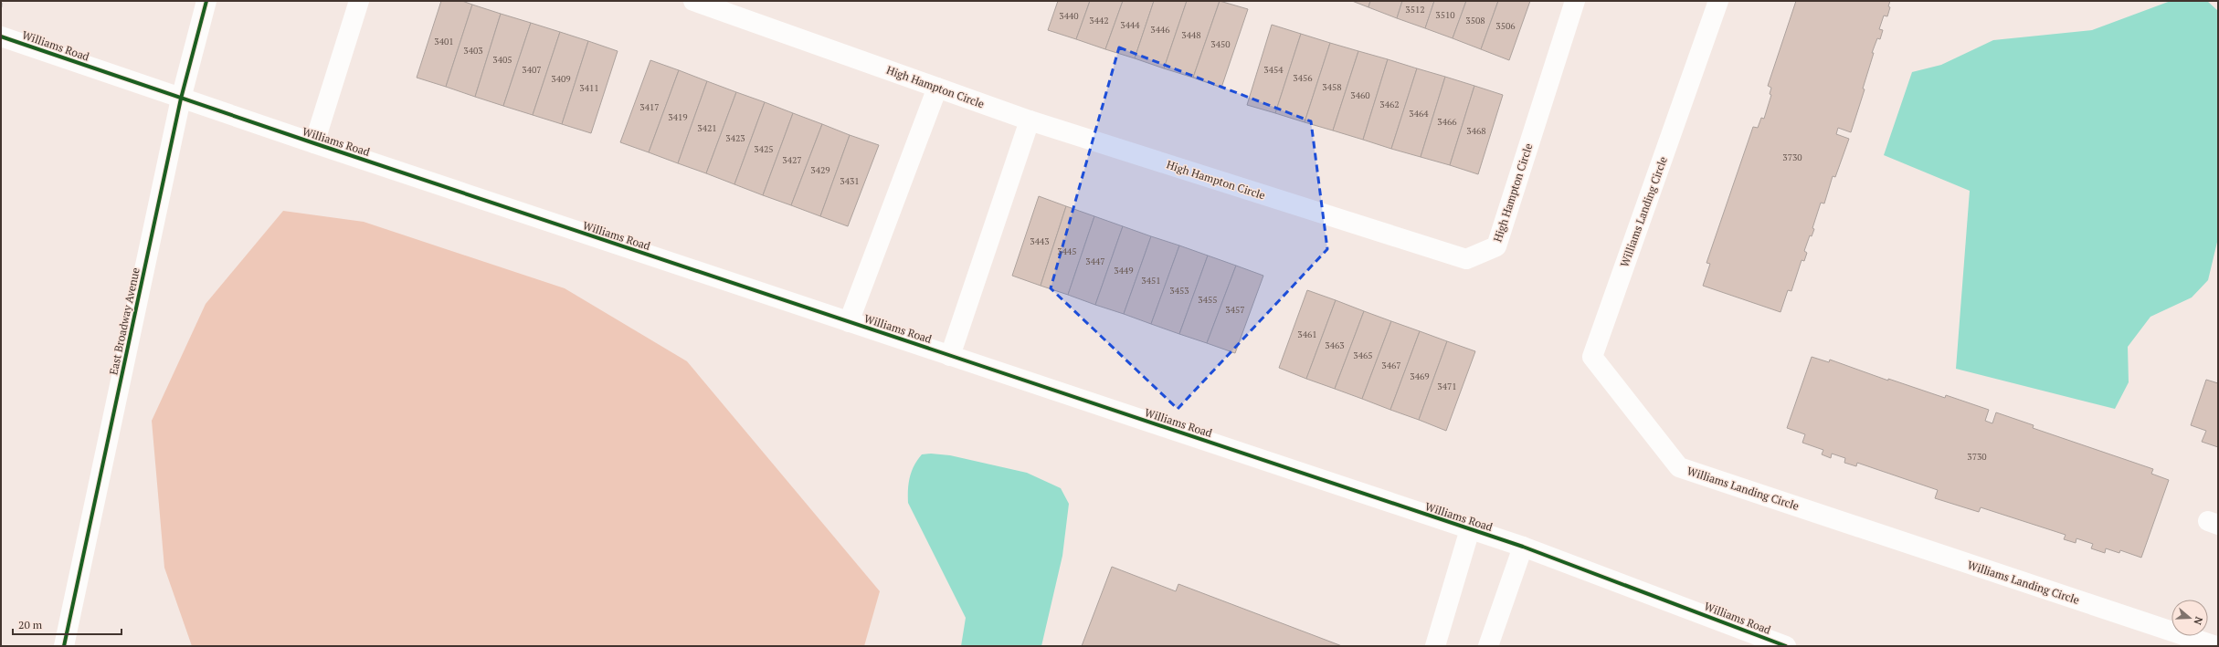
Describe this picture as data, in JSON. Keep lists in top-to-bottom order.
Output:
{
  "streets": {
    "street": [
      "Williams Road",
      "High Hampton Circle",
      "Williams Landing Circle",
      "East Broadway Avenue"
    ]
  },
  "crossings": [
    ["Williams Road", "East Broadway Avenue"]
  ],
  "house_numbers": [
    "3512",
    "3510",
    "3440",
    "3442",
    "3508",
    "3444",
    "3506",
    "3446",
    "3448",
    "3401",
    "3450",
    "3403",
    "3405",
    "3407",
    "3454",
    "3456",
    "3409",
    "3458",
    "3411",
    "3460",
    "3462",
    "3417",
    "3464",
    "3419",
    "3466",
    "3421",
    "3468",
    "3423",
    "3425",
    "3730",
    "3427",
    "3429",
    "3431",
    "3443",
    "3445",
    "3447",
    "3449",
    "3451",
    "3453",
    "3455",
    "3457",
    "3461",
    "3463",
    "3465",
    "3467",
    "3469",
    "3471",
    "3730"
  ],
  "scale_bar": "20 m",
  "north": "right"
}
